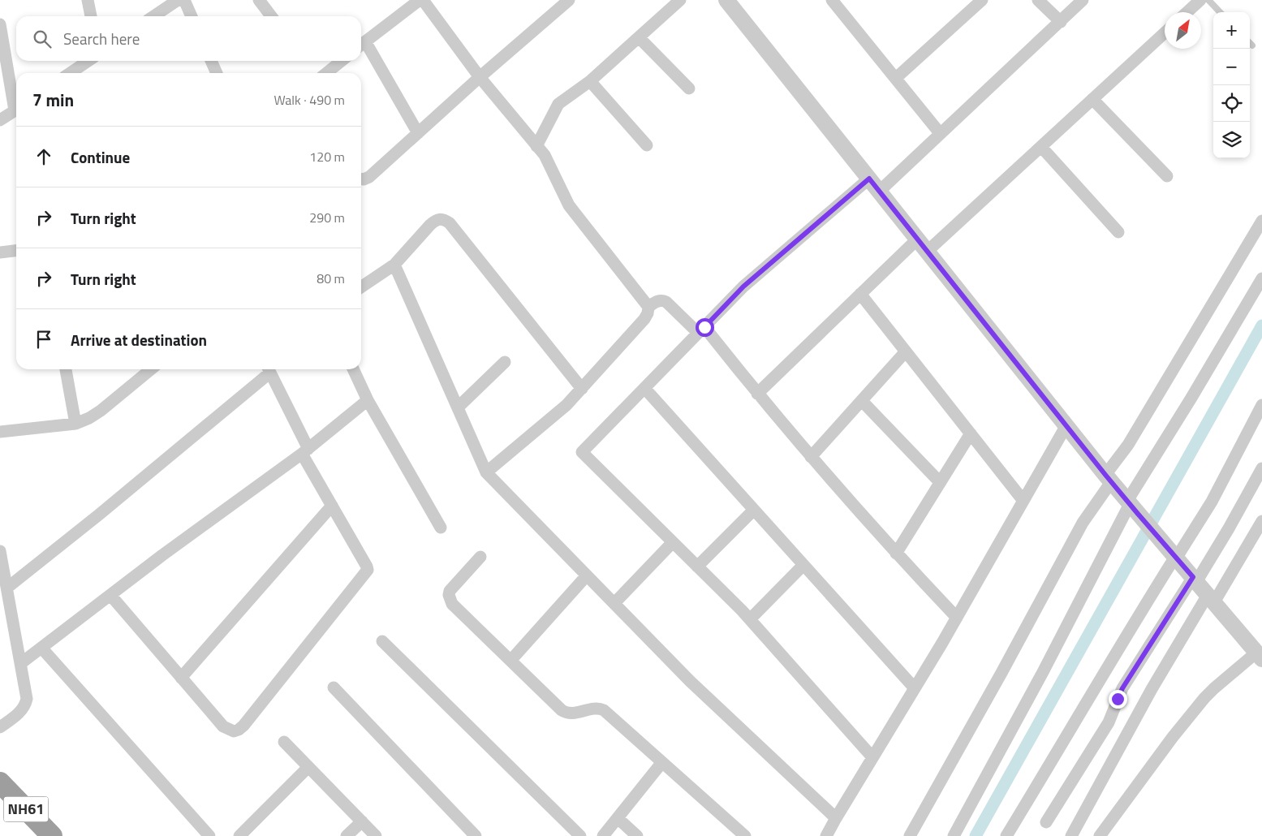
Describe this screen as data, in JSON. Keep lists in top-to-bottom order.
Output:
{
  "streets": {
    "highway": ["NH61"]
  },
  "north": "top right",
  "page": {
    "map_buttons": ["+", "−"],
    "search": "Search here",
    "heading": ["7 min", "Walk · 490 m"],
    "list": [
      ["Continue", "120 m"],
      ["Turn right", "290 m"],
      ["Turn right", "80 m"],
      "Arrive at destination"
    ]
  }
}
